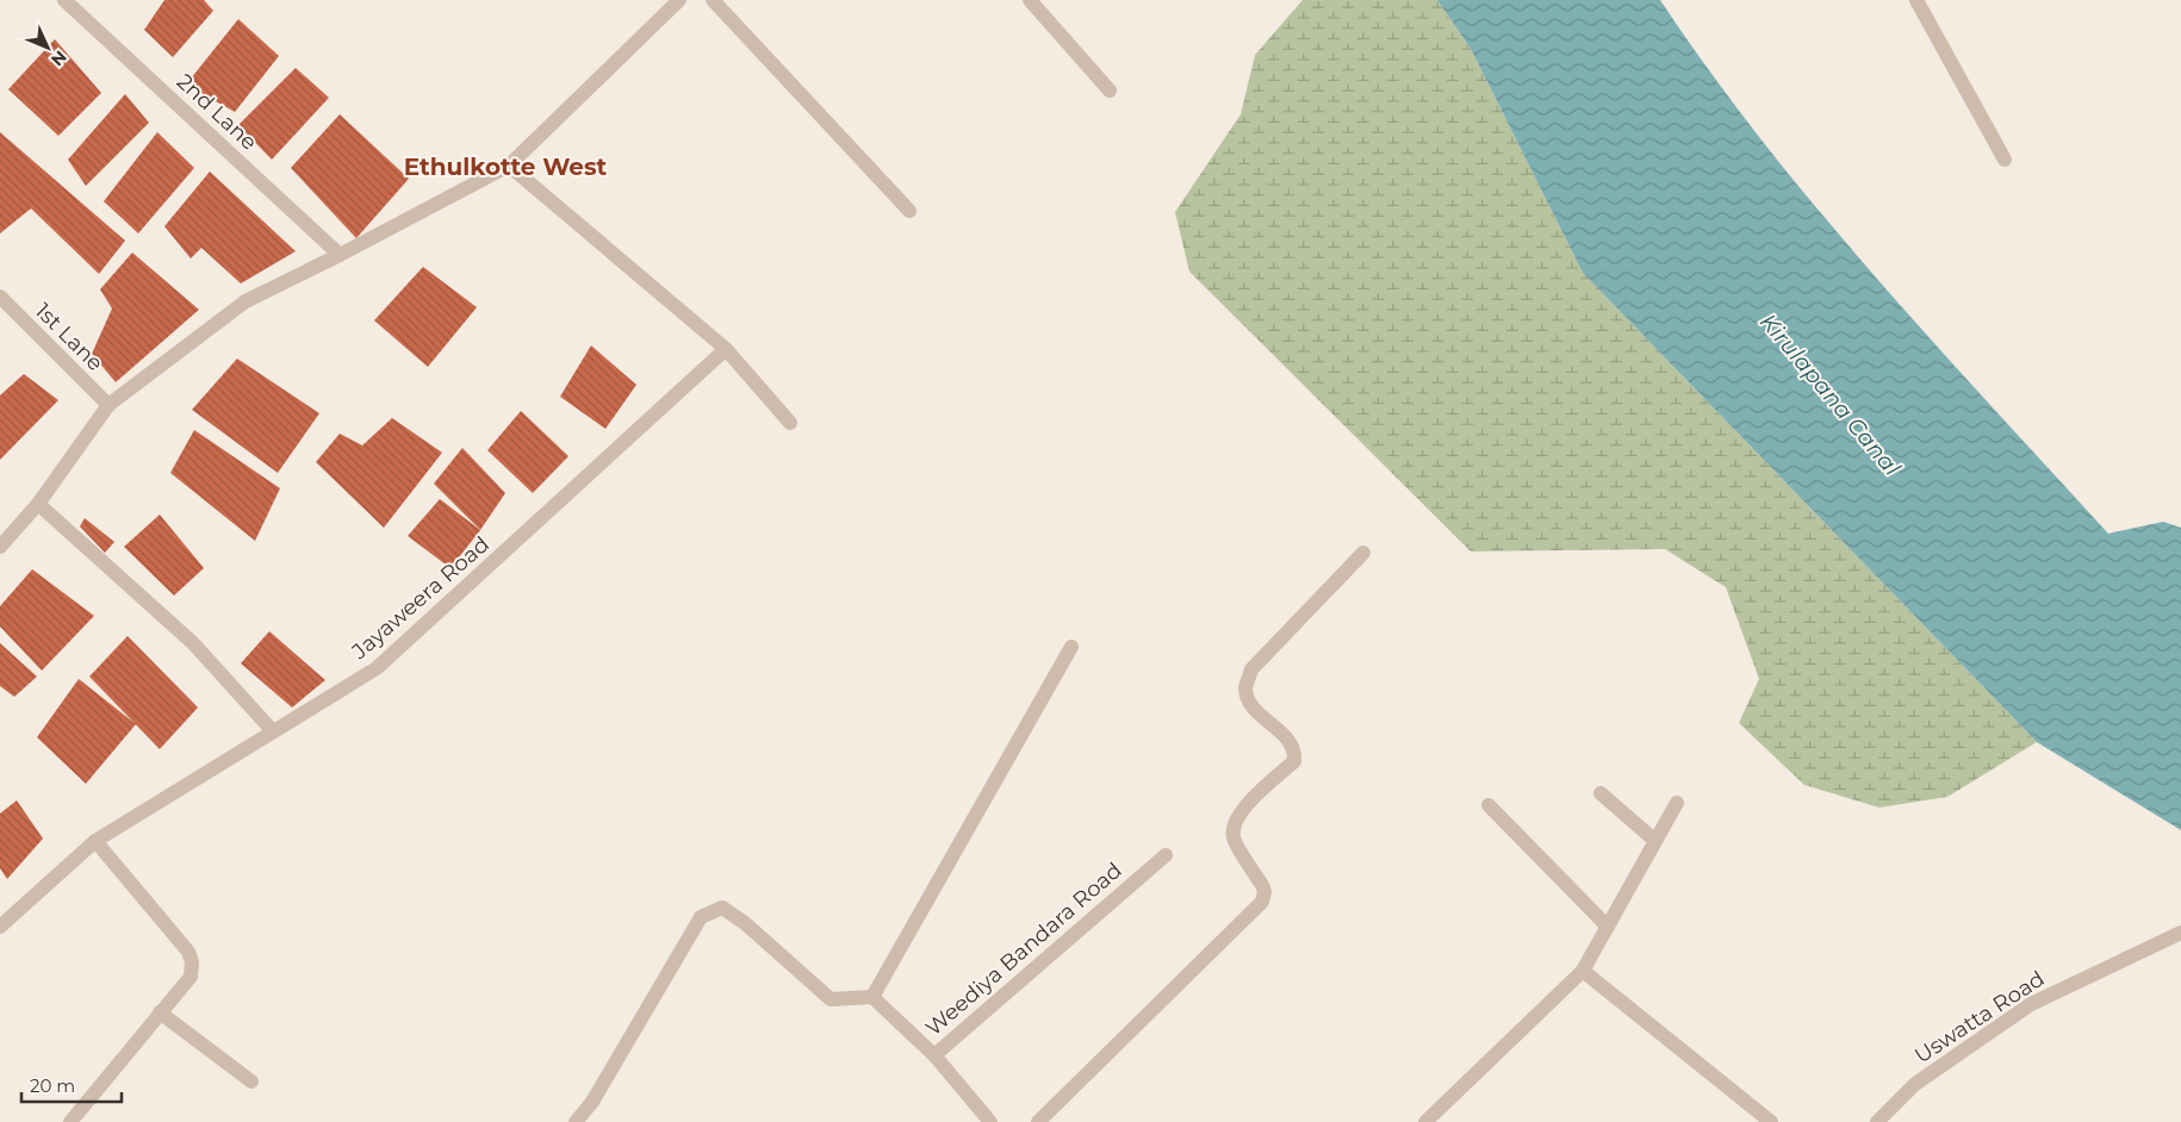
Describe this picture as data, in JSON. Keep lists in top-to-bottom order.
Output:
{
  "streets": {
    "street": [
      "2nd Lane",
      "1st Lane",
      "Jayaweera Road",
      "Weediya Bandara Road",
      "Uswatta Road"
    ]
  },
  "districts": ["Ethulkotte West"],
  "water": ["Kirulapana Canal"],
  "scale_bar": "20 m",
  "north": "bottom right"
}
